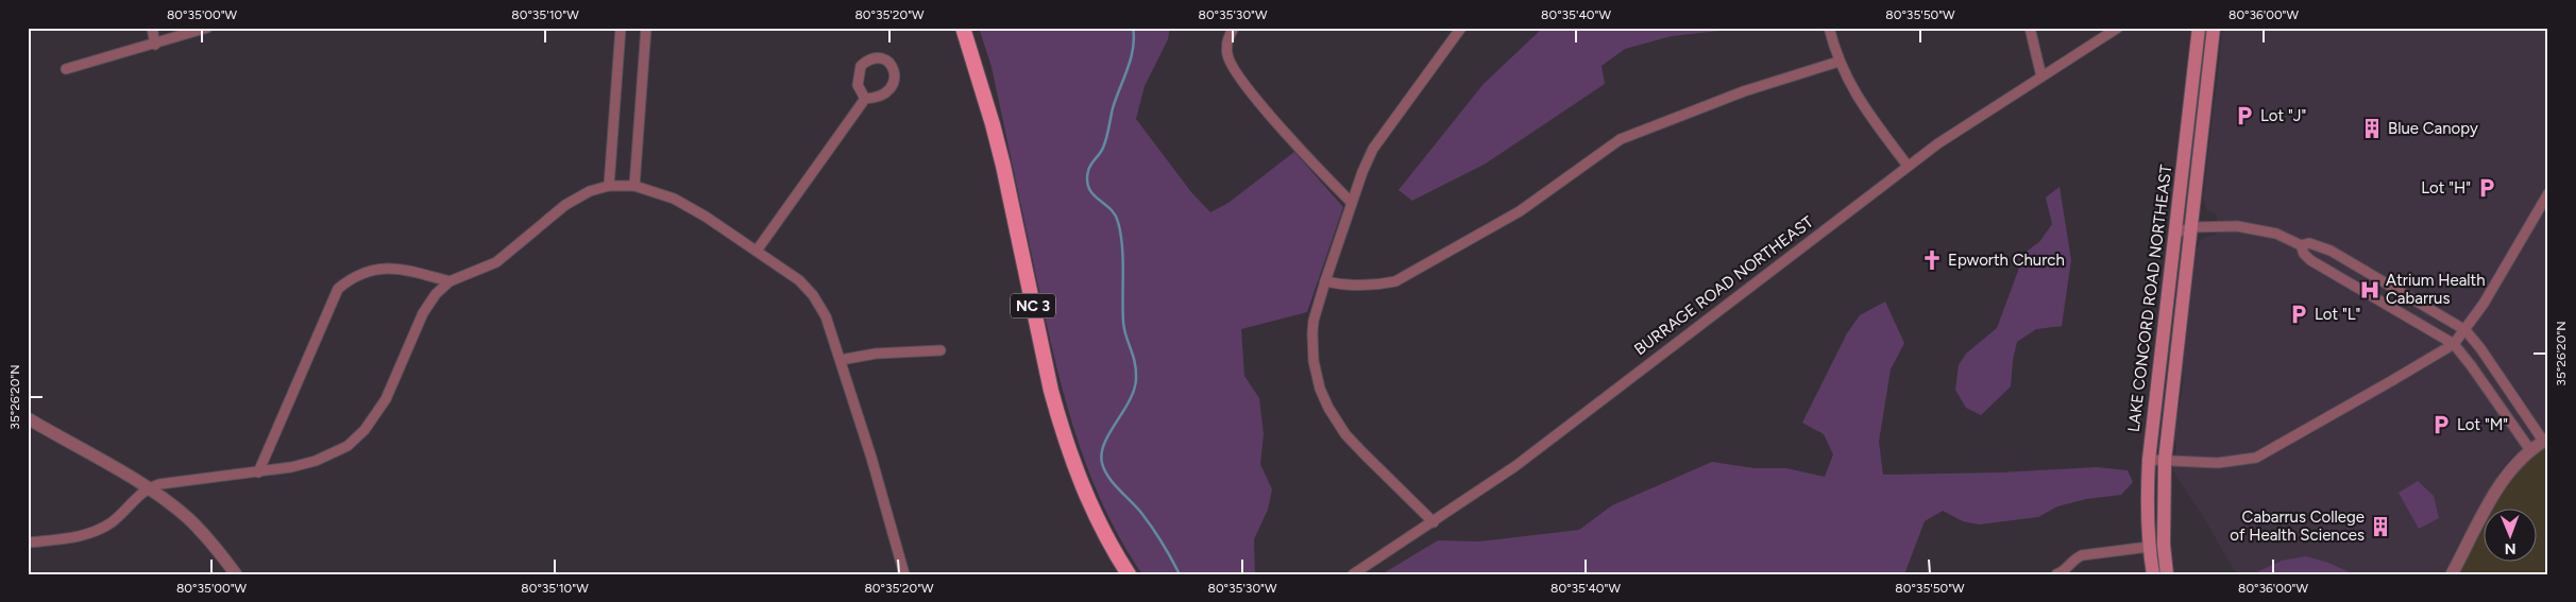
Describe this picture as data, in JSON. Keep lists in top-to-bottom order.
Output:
{
  "streets": {
    "main road": ["LAKE CONCORD ROAD NORTHEAST", "NC 3"],
    "street": ["BURRAGE ROAD NORTHEAST"]
  },
  "places": {
    "parking": [
      "Lot \"J\"",
      "Lot \"H\"",
      "Lot \"L\"",
      "Lot \"M\""
    ],
    "building": ["Blue Canopy", "Cabarrus College of Health Sciences"],
    "church": ["Epworth Church"],
    "hospital": ["Atrium Health Cabarrus"]
  },
  "north": "bottom",
  "coordinates": [
    "80°35'00\"W",
    "80°35'10\"W",
    "80°35'20\"W",
    "80°35'30\"W",
    "80°35'40\"W",
    "80°35'50\"W",
    "80°36'00\"W",
    "35°26'20\"N"
  ]
}
